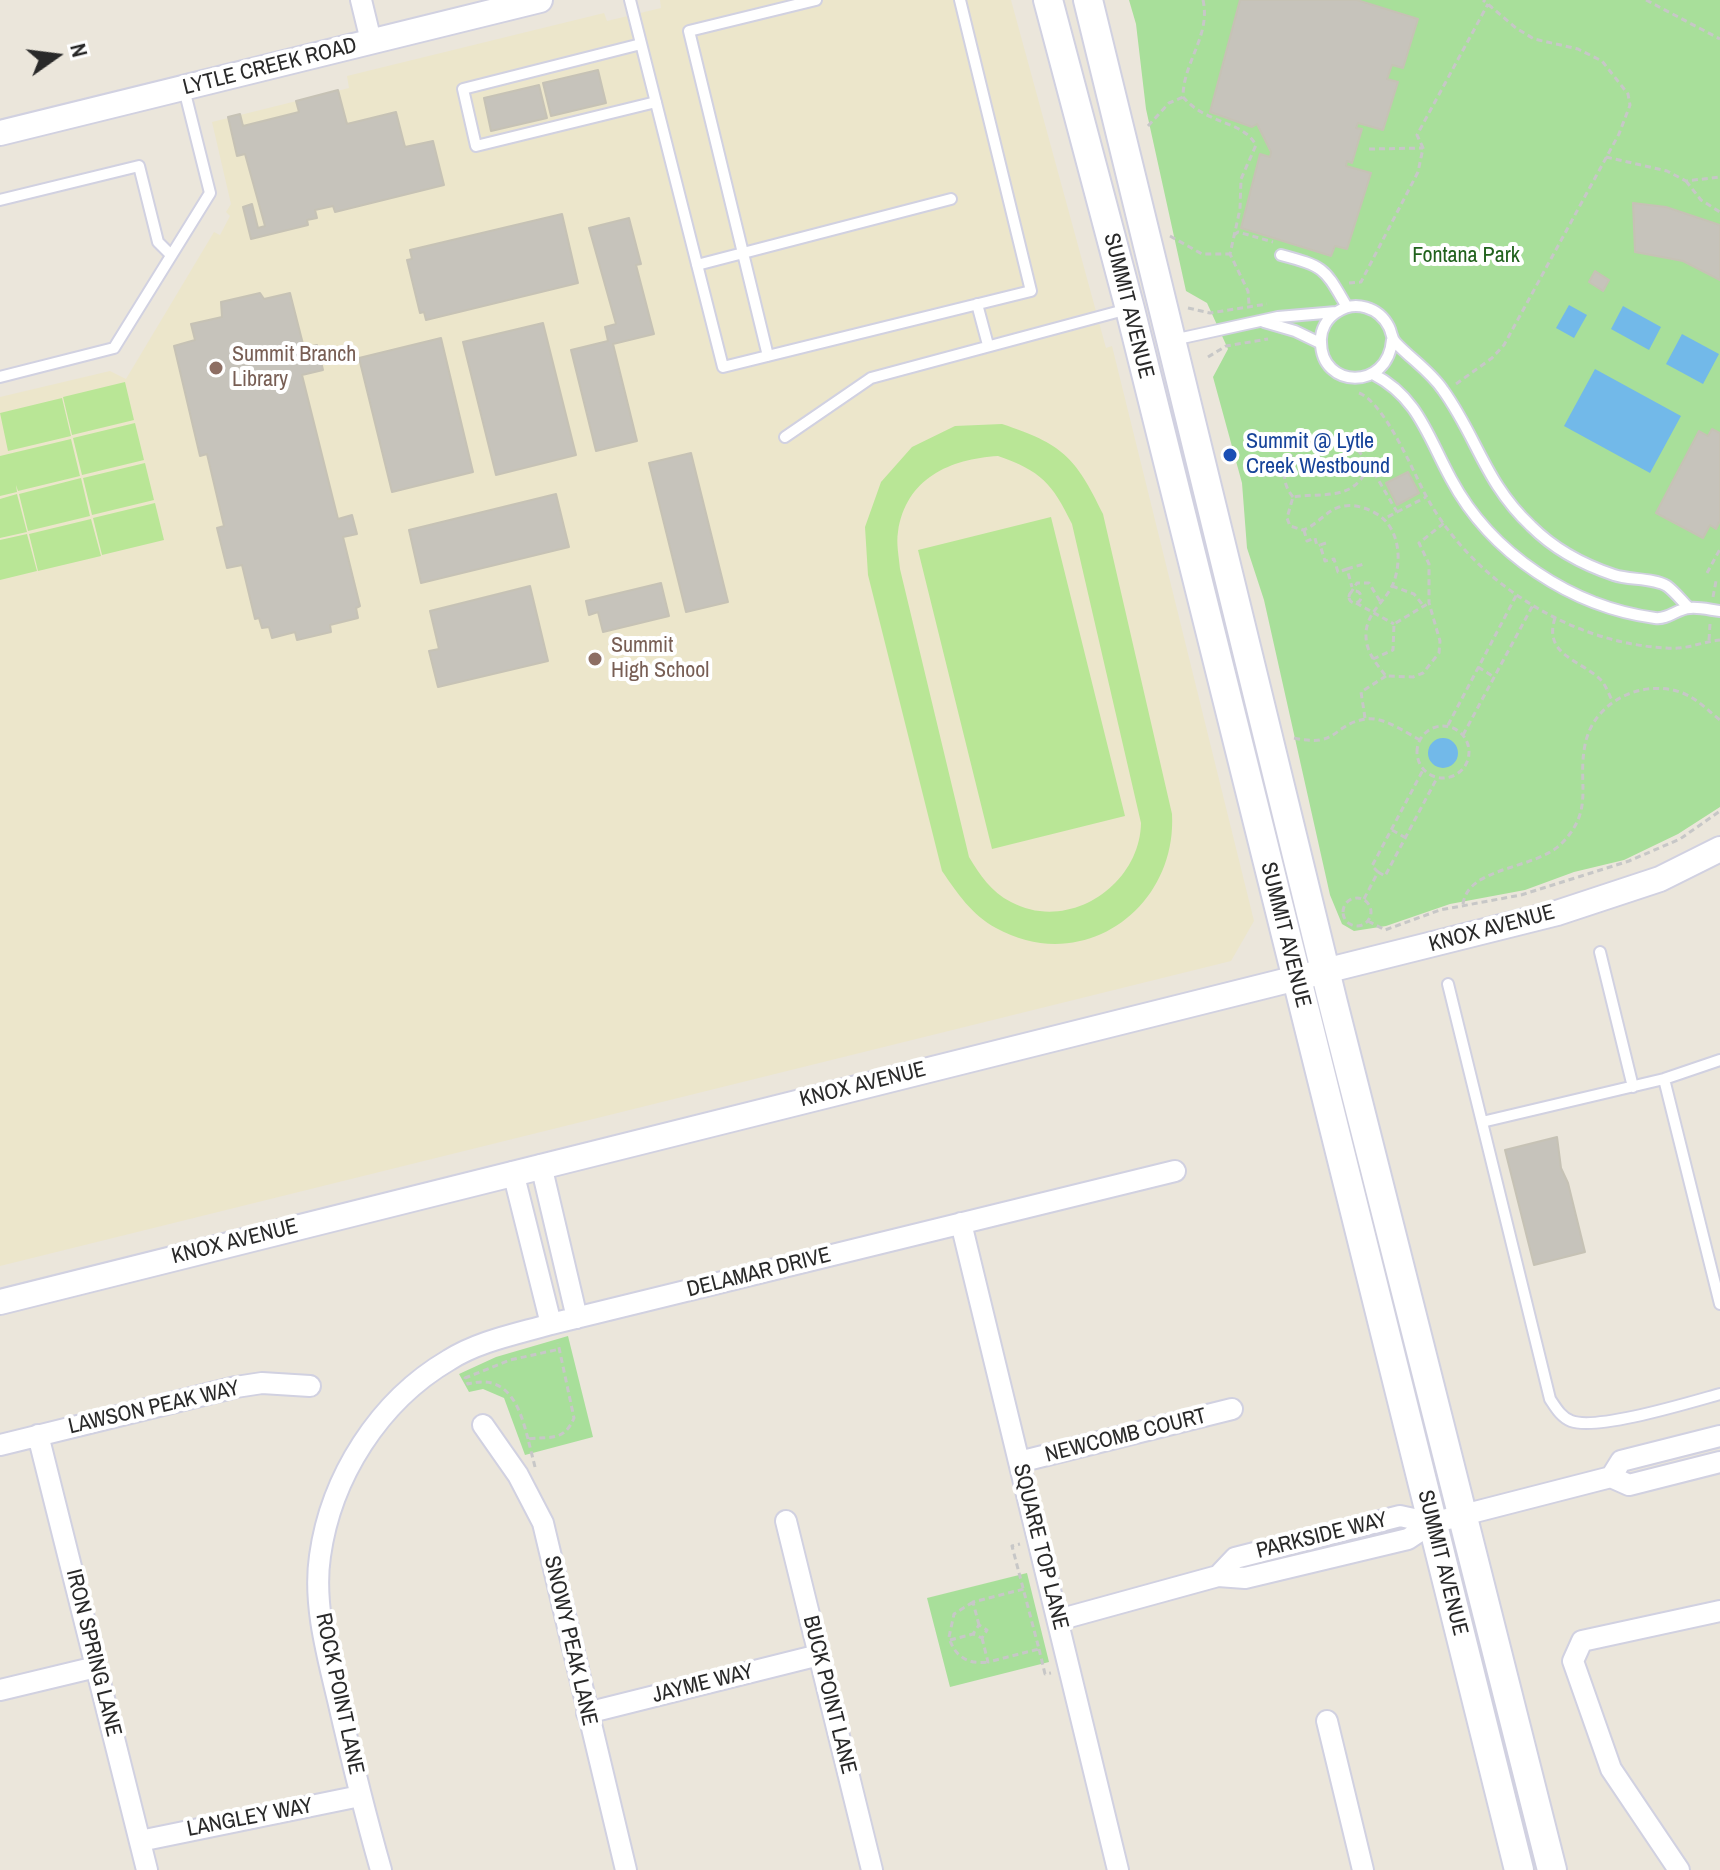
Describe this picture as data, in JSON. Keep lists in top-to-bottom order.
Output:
{
  "streets": {
    "main road": ["SUMMIT AVENUE"],
    "street": [
      "LYTLE CREEK ROAD",
      "KNOX AVENUE",
      "DELAMAR DRIVE",
      "LAWSON PEAK WAY",
      "NEWCOMB COURT",
      "PARKSIDE WAY",
      "SQUARE TOP LANE",
      "SNOWY PEAK LANE",
      "IRON SPRING LANE",
      "JAYME WAY",
      "ROCK POINT LANE",
      "BUCK POINT LANE",
      "LANGLEY WAY"
    ]
  },
  "crossings": [
    ["SUMMIT AVENUE", "KNOX AVENUE"],
    ["SUMMIT AVENUE", "PARKSIDE WAY"],
    ["DELAMAR DRIVE", "SQUARE TOP LANE"],
    ["DELAMAR DRIVE", "ROCK POINT LANE"],
    ["LAWSON PEAK WAY", "IRON SPRING LANE"],
    ["NEWCOMB COURT", "SQUARE TOP LANE"],
    ["PARKSIDE WAY", "SQUARE TOP LANE"],
    ["SNOWY PEAK LANE", "JAYME WAY"],
    ["IRON SPRING LANE", "LANGLEY WAY"],
    ["JAYME WAY", "BUCK POINT LANE"],
    ["ROCK POINT LANE", "LANGLEY WAY"]
  ],
  "parks": ["Fontana Park"],
  "places": ["Summit Branch Library", "Summit @ Lytle Creek Westbound", "Summit High School"],
  "north": "right"
}
